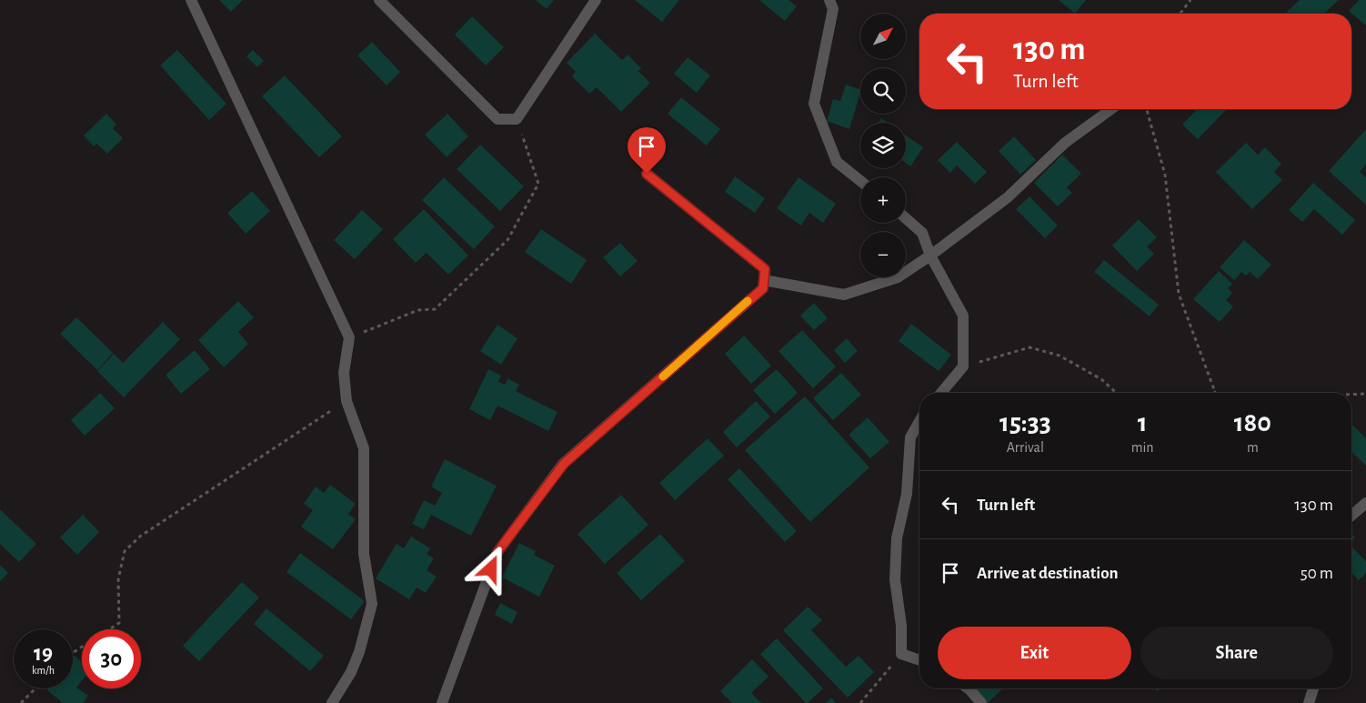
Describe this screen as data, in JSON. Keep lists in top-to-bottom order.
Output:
{
  "north": "top right",
  "page": {
    "map_buttons": ["+", "−"],
    "turn": ["130 m", "Turn left"],
    "eta": [
      "15:33",
      "Arrival",
      "1",
      "min",
      "180",
      "m"
    ],
    "list": [
      {
        "name": "Turn left",
        "value": "130 m"
      },
      {
        "name": "Arrive at destination",
        "value": "50 m"
      }
    ],
    "buttons": ["Exit", "Share"],
    "speed": "19 km/h",
    "limit": "30"
  }
}
